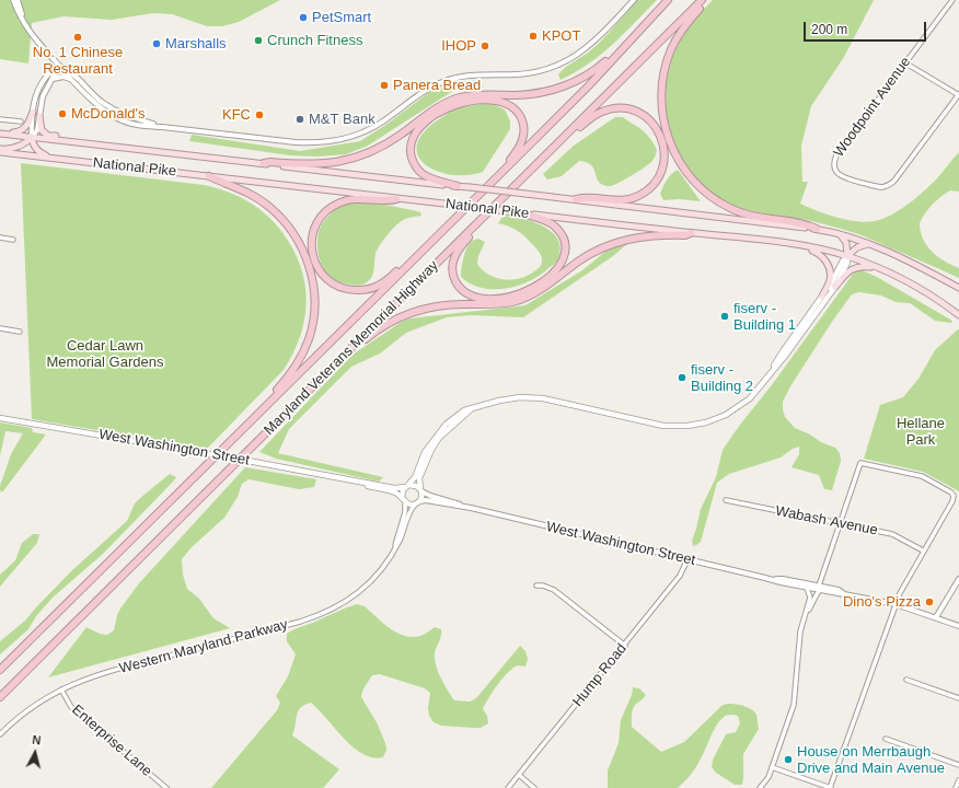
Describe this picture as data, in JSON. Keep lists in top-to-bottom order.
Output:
{
  "streets": {
    "highway": ["Maryland Veterans Memorial Highway"],
    "main road": ["National Pike", "West Washington Street"],
    "street": [
      "Woodpoint Avenue",
      "Wabash Avenue",
      "Western Maryland Parkway",
      "Hump Road",
      "Enterprise Lane"
    ]
  },
  "crossings": [
    ["West Washington Street", "Western Maryland Parkway"],
    ["West Washington Street", "Hump Road"],
    ["Western Maryland Parkway", "Enterprise Lane"]
  ],
  "parks": ["Cedar Lawn Memorial Gardens", "Hellane Park"],
  "places": [
    "PetSmart",
    "KPOT",
    "No. 1 Chinese Restaurant",
    "Crunch Fitness",
    "Marshalls",
    "IHOP",
    "Panera Bread",
    "McDonald's",
    "KFC",
    "M&T Bank",
    "fiserv - Building 1",
    "fiserv - Building 2",
    "Dino's Pizza",
    "House on Merrbaugh Drive and Main Avenue"
  ],
  "scale_bar": "200 m",
  "north": "top"
}
